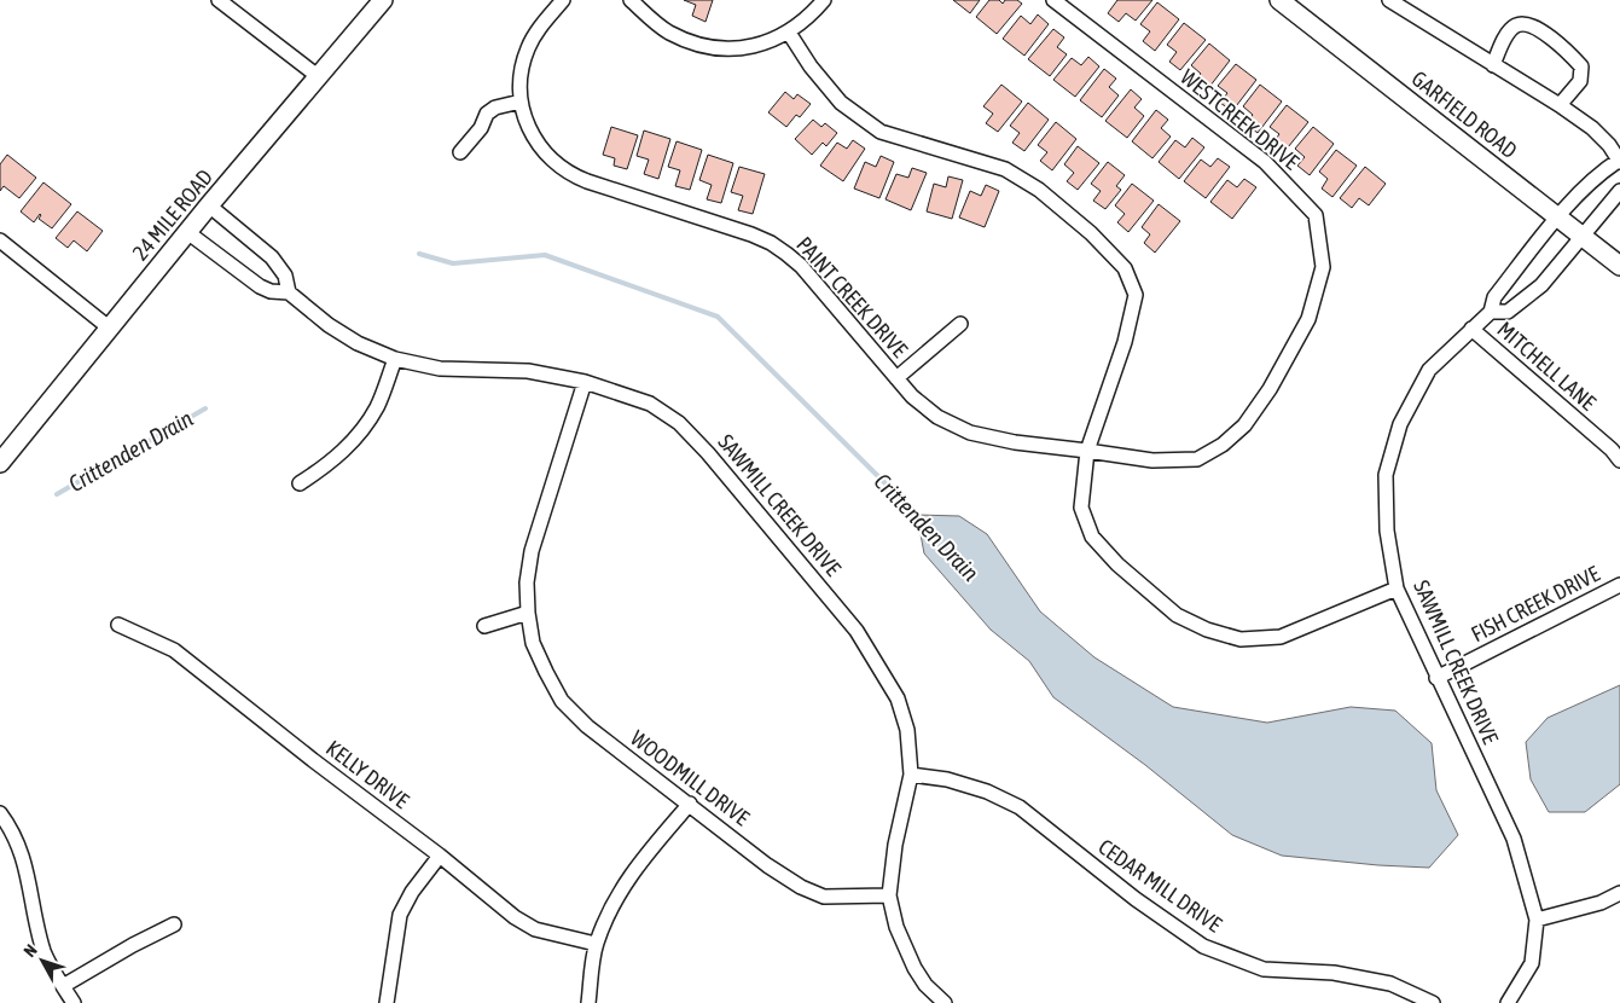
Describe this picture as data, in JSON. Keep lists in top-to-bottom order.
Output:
{
  "streets": {
    "street": [
      "GARFIELD ROAD",
      "WESTCREEK DRIVE",
      "24 MILE ROAD",
      "PAINT CREEK DRIVE",
      "MITCHELL LANE",
      "SAWMILL CREEK DRIVE",
      "FISH CREEK DRIVE",
      "KELLY DRIVE",
      "WOODMILL DRIVE",
      "CEDAR MILL DRIVE"
    ]
  },
  "crossings": [
    ["GARFIELD ROAD", "SAWMILL CREEK DRIVE"],
    ["WESTCREEK DRIVE", "PAINT CREEK DRIVE"],
    ["24 MILE ROAD", "SAWMILL CREEK DRIVE"],
    ["MITCHELL LANE", "SAWMILL CREEK DRIVE"],
    ["SAWMILL CREEK DRIVE", "FISH CREEK DRIVE"],
    ["SAWMILL CREEK DRIVE", "WOODMILL DRIVE"],
    ["SAWMILL CREEK DRIVE", "CEDAR MILL DRIVE"]
  ],
  "water": ["Crittenden Drain"],
  "north": "top left"
}
